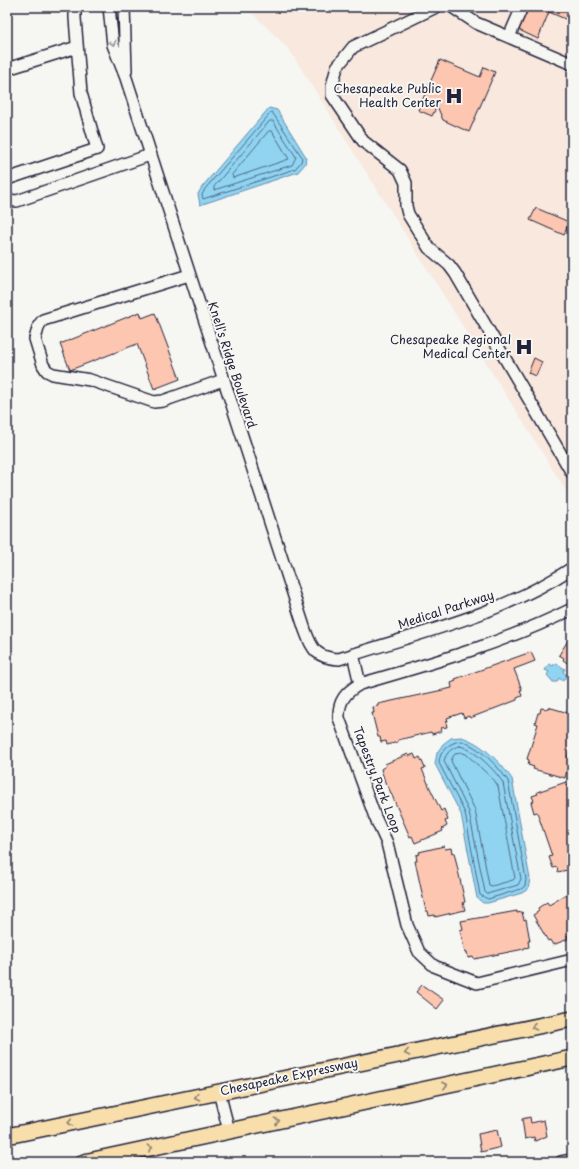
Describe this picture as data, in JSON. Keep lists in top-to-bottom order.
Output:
{
  "streets": {
    "highway": ["Chesapeake Expressway"],
    "street": ["Knell's Ridge Boulevard", "Medical Parkway", "Tapestry Park Loop"]
  },
  "crossings": [
    ["Knell's Ridge Boulevard", "Medical Parkway"]
  ],
  "places": {
    "hospital": ["Chesapeake Public Health Center", "Chesapeake Regional Medical Center"]
  }
}
